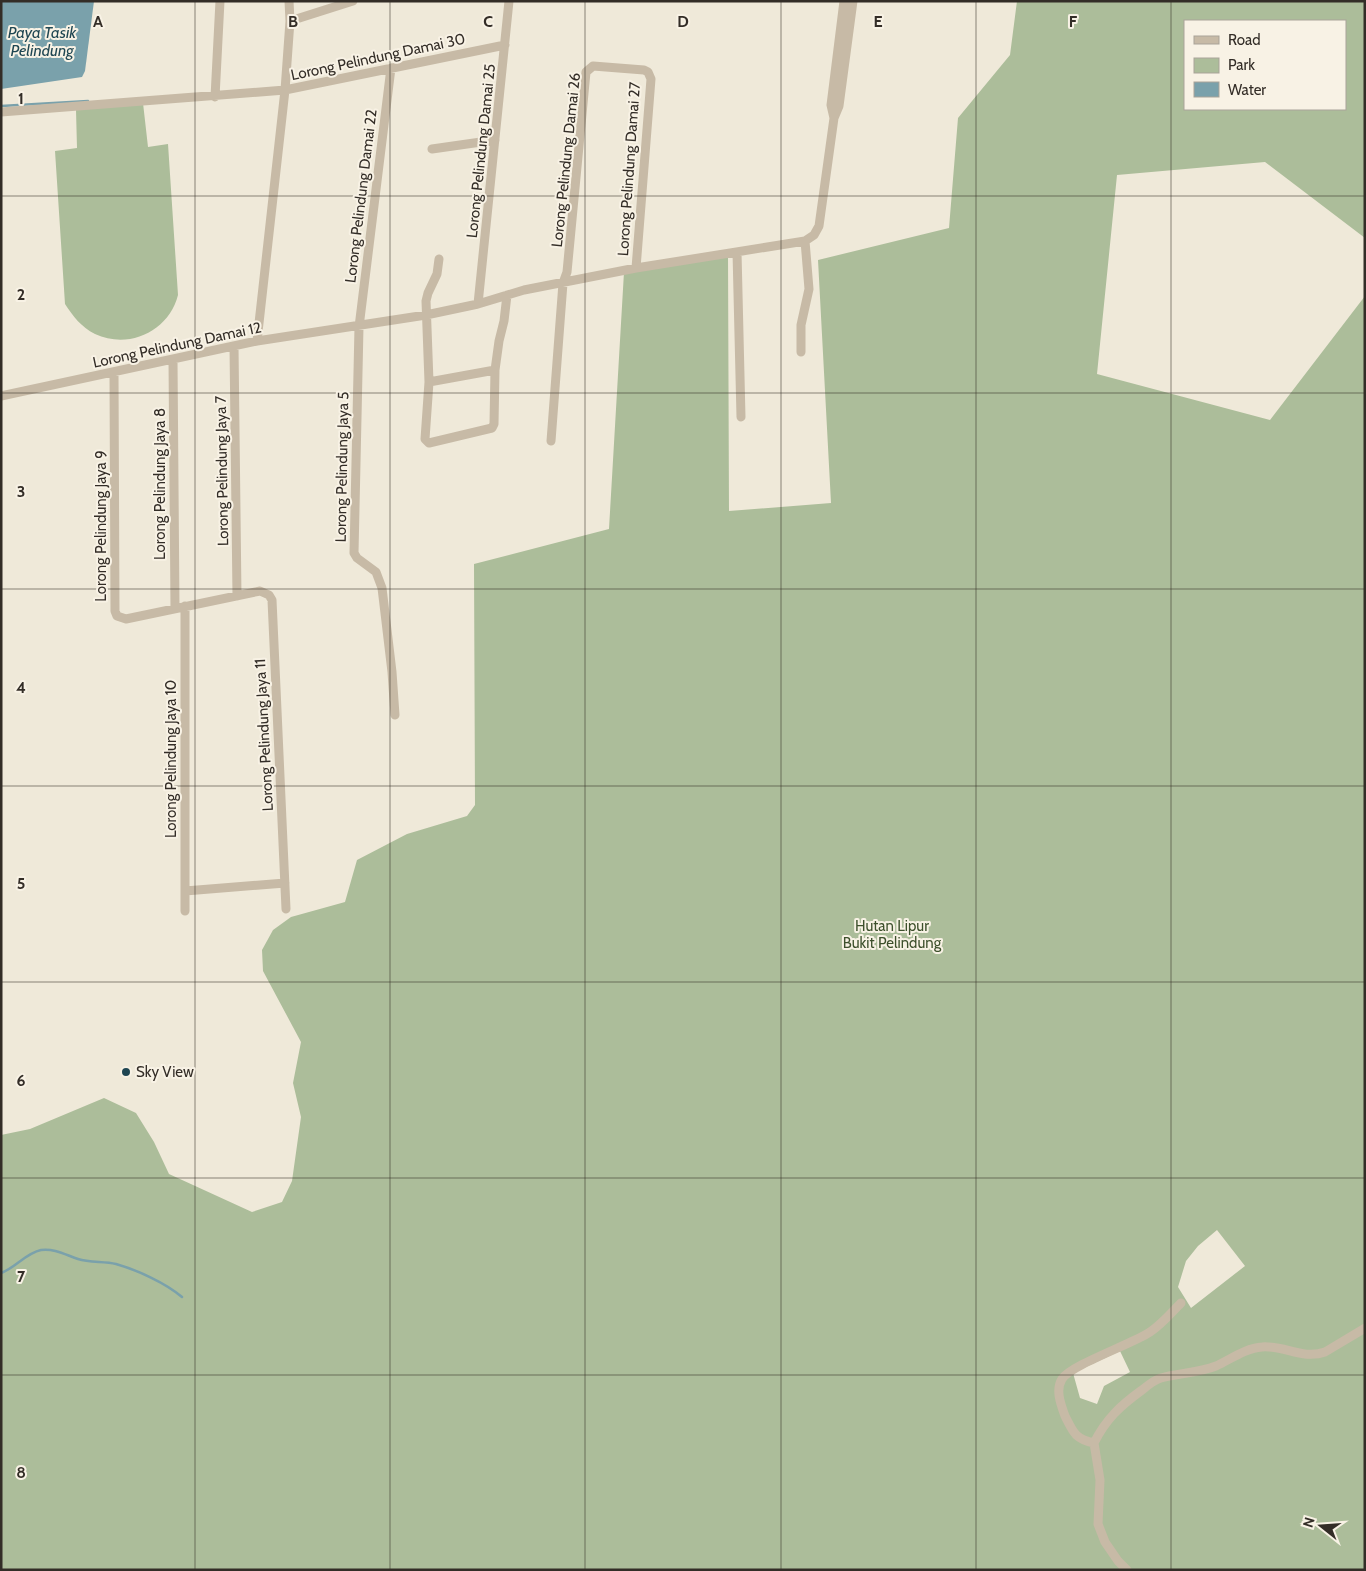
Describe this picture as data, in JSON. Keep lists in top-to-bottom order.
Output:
{
  "streets": {
    "street": [
      "Lorong Pelindung Damai 30",
      "Lorong Pelindung Damai 25",
      "Lorong Pelindung Damai 26",
      "Lorong Pelindung Damai 27",
      "Lorong Pelindung Damai 22",
      "Lorong Pelindung Damai 12",
      "Lorong Pelindung Jaya 5",
      "Lorong Pelindung Jaya 7",
      "Lorong Pelindung Jaya 8",
      "Lorong Pelindung Jaya 9",
      "Lorong Pelindung Jaya 11",
      "Lorong Pelindung Jaya 10"
    ]
  },
  "crossings": [
    ["Lorong Pelindung Damai 30", "Lorong Pelindung Damai 25"],
    ["Lorong Pelindung Damai 30", "Lorong Pelindung Damai 22"],
    ["Lorong Pelindung Damai 25", "Lorong Pelindung Damai 12"],
    ["Lorong Pelindung Damai 26", "Lorong Pelindung Damai 27"],
    ["Lorong Pelindung Damai 26", "Lorong Pelindung Damai 12"],
    ["Lorong Pelindung Damai 27", "Lorong Pelindung Damai 12"],
    ["Lorong Pelindung Damai 22", "Lorong Pelindung Damai 12"],
    ["Lorong Pelindung Damai 22", "Lorong Pelindung Jaya 5"],
    ["Lorong Pelindung Damai 12", "Lorong Pelindung Jaya 5"],
    ["Lorong Pelindung Damai 12", "Lorong Pelindung Jaya 7"],
    ["Lorong Pelindung Damai 12", "Lorong Pelindung Jaya 8"],
    ["Lorong Pelindung Damai 12", "Lorong Pelindung Jaya 9"],
    ["Lorong Pelindung Jaya 7", "Lorong Pelindung Jaya 9"],
    ["Lorong Pelindung Jaya 7", "Lorong Pelindung Jaya 11"],
    ["Lorong Pelindung Jaya 8", "Lorong Pelindung Jaya 9"],
    ["Lorong Pelindung Jaya 9", "Lorong Pelindung Jaya 11"],
    ["Lorong Pelindung Jaya 9", "Lorong Pelindung Jaya 10"]
  ],
  "water": ["Paya Tasik Pelindung"],
  "parks": ["Hutan Lipur Bukit Pelindung"],
  "places": ["Sky View"],
  "legend": ["Road", "Park", "Water"],
  "north": "left",
  "grid": {
    "columns": [
      "A",
      "B",
      "C",
      "D",
      "E",
      "F"
    ],
    "rows": [
      "1",
      "2",
      "3",
      "4",
      "5",
      "6",
      "7",
      "8"
    ]
  }
}
